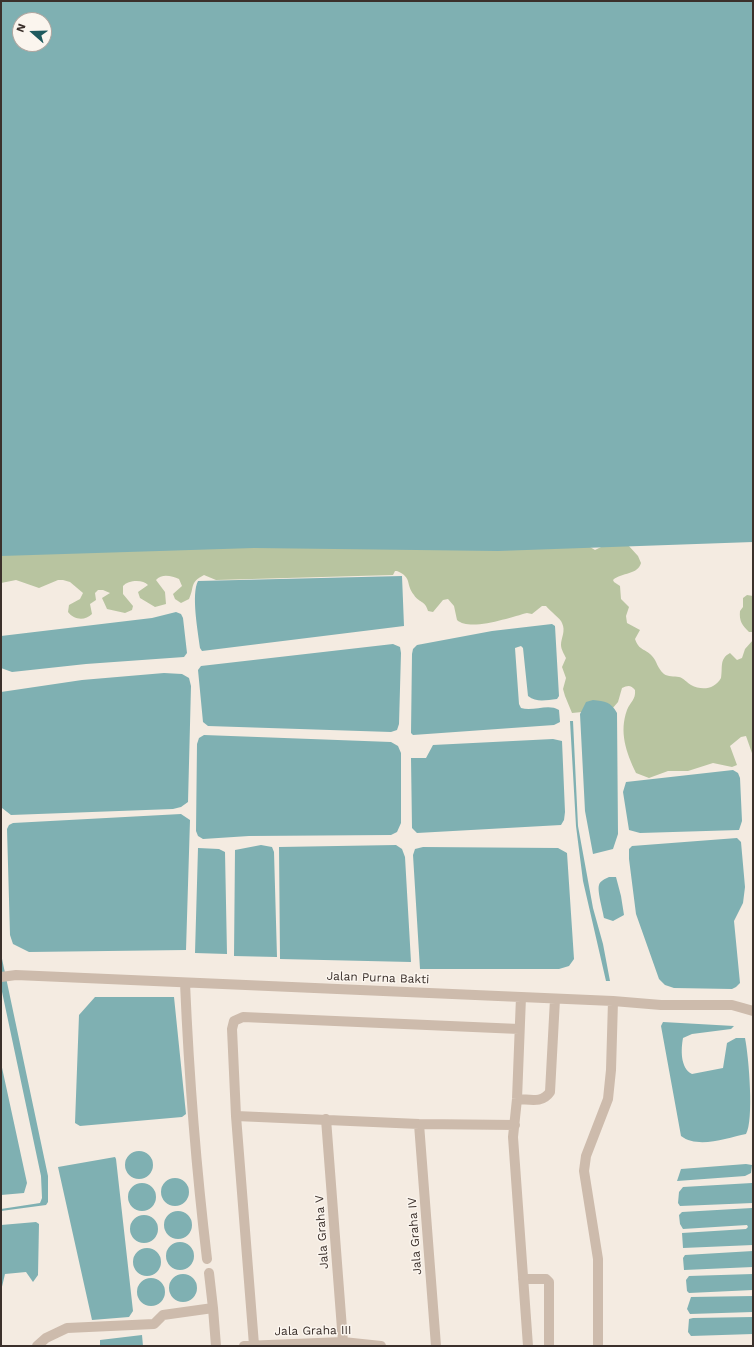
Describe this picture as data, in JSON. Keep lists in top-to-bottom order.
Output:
{
  "streets": {
    "street": [
      "Jalan Purna Bakti",
      "Jala Graha V",
      "Jala Graha IV",
      "Jala Graha III"
    ]
  },
  "crossings": [
    ["Jala Graha V", "Jala Graha III"]
  ],
  "north": "left"
}
